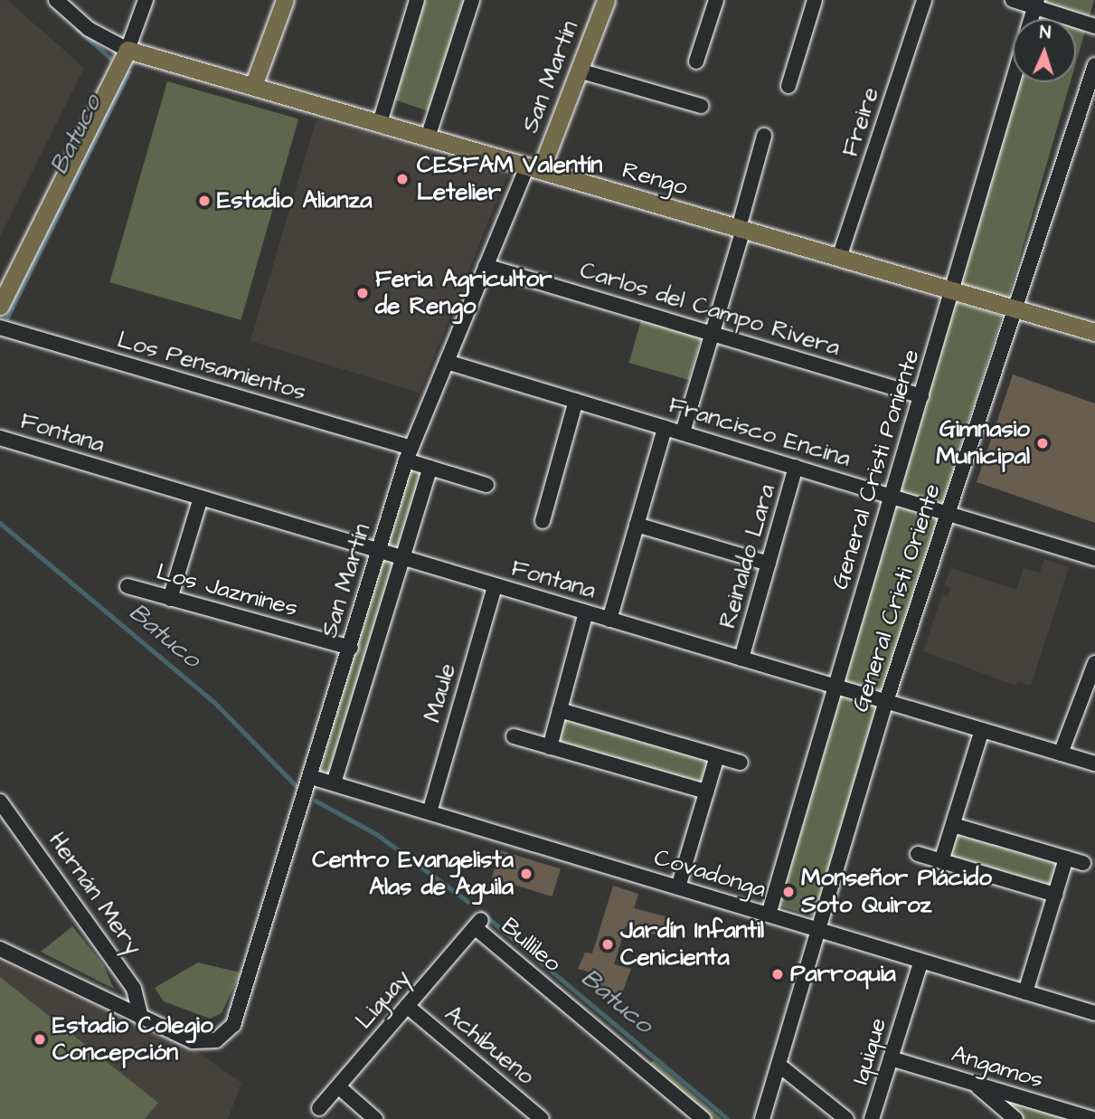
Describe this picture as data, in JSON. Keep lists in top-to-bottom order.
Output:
{
  "streets": {
    "main road": ["San Martín", "Rengo"],
    "street": [
      "Freire",
      "Carlos del Campo Rivera",
      "Los Pensamientos",
      "Francisco Encina",
      "Fontana",
      "General Cristi Poniente",
      "Reinaldo Lara",
      "Los Jazmines",
      "General Cristi Oriente",
      "Maule",
      "Covadonga",
      "Hernán Mery",
      "Bullileo",
      "Liguay",
      "Achibueno",
      "Iquique",
      "Angamos"
    ]
  },
  "crossings": [
    ["San Martín", "Rengo"],
    ["San Martín", "Carlos del Campo Rivera"],
    ["San Martín", "Los Pensamientos"],
    ["San Martín", "Francisco Encina"],
    ["San Martín", "Fontana"],
    ["San Martín", "Los Jazmines"],
    ["San Martín", "Covadonga"],
    ["San Martín", "Hernán Mery"],
    ["Freire", "Rengo"],
    ["Rengo", "General Cristi Poniente"],
    ["Rengo", "General Cristi Oriente"],
    ["Carlos del Campo Rivera", "General Cristi Poniente"],
    ["Francisco Encina", "General Cristi Poniente"],
    ["Francisco Encina", "Reinaldo Lara"],
    ["Francisco Encina", "General Cristi Oriente"],
    ["Fontana", "General Cristi Poniente"],
    ["Fontana", "Reinaldo Lara"],
    ["Fontana", "General Cristi Oriente"],
    ["Fontana", "Maule"],
    ["General Cristi Poniente", "Covadonga"],
    ["General Cristi Oriente", "Covadonga"],
    ["Maule", "Covadonga"],
    ["Covadonga", "Iquique"],
    ["Bullileo", "Liguay"],
    ["Liguay", "Achibueno"],
    ["Iquique", "Angamos"]
  ],
  "water": ["Batuco"],
  "places": [
    "CESFAM Valentín Letelier",
    "Estadio Alianza",
    "Feria Agricultor de Rengo",
    "Gimnasio Municipal",
    "Centro Evangelista Alas de Aguila",
    "Monseñor Plácido Soto Quiroz",
    "Jardín Infantil Cenicienta",
    "Parroquia",
    "Estadio Colegio Concepción"
  ],
  "north": "top"
}
